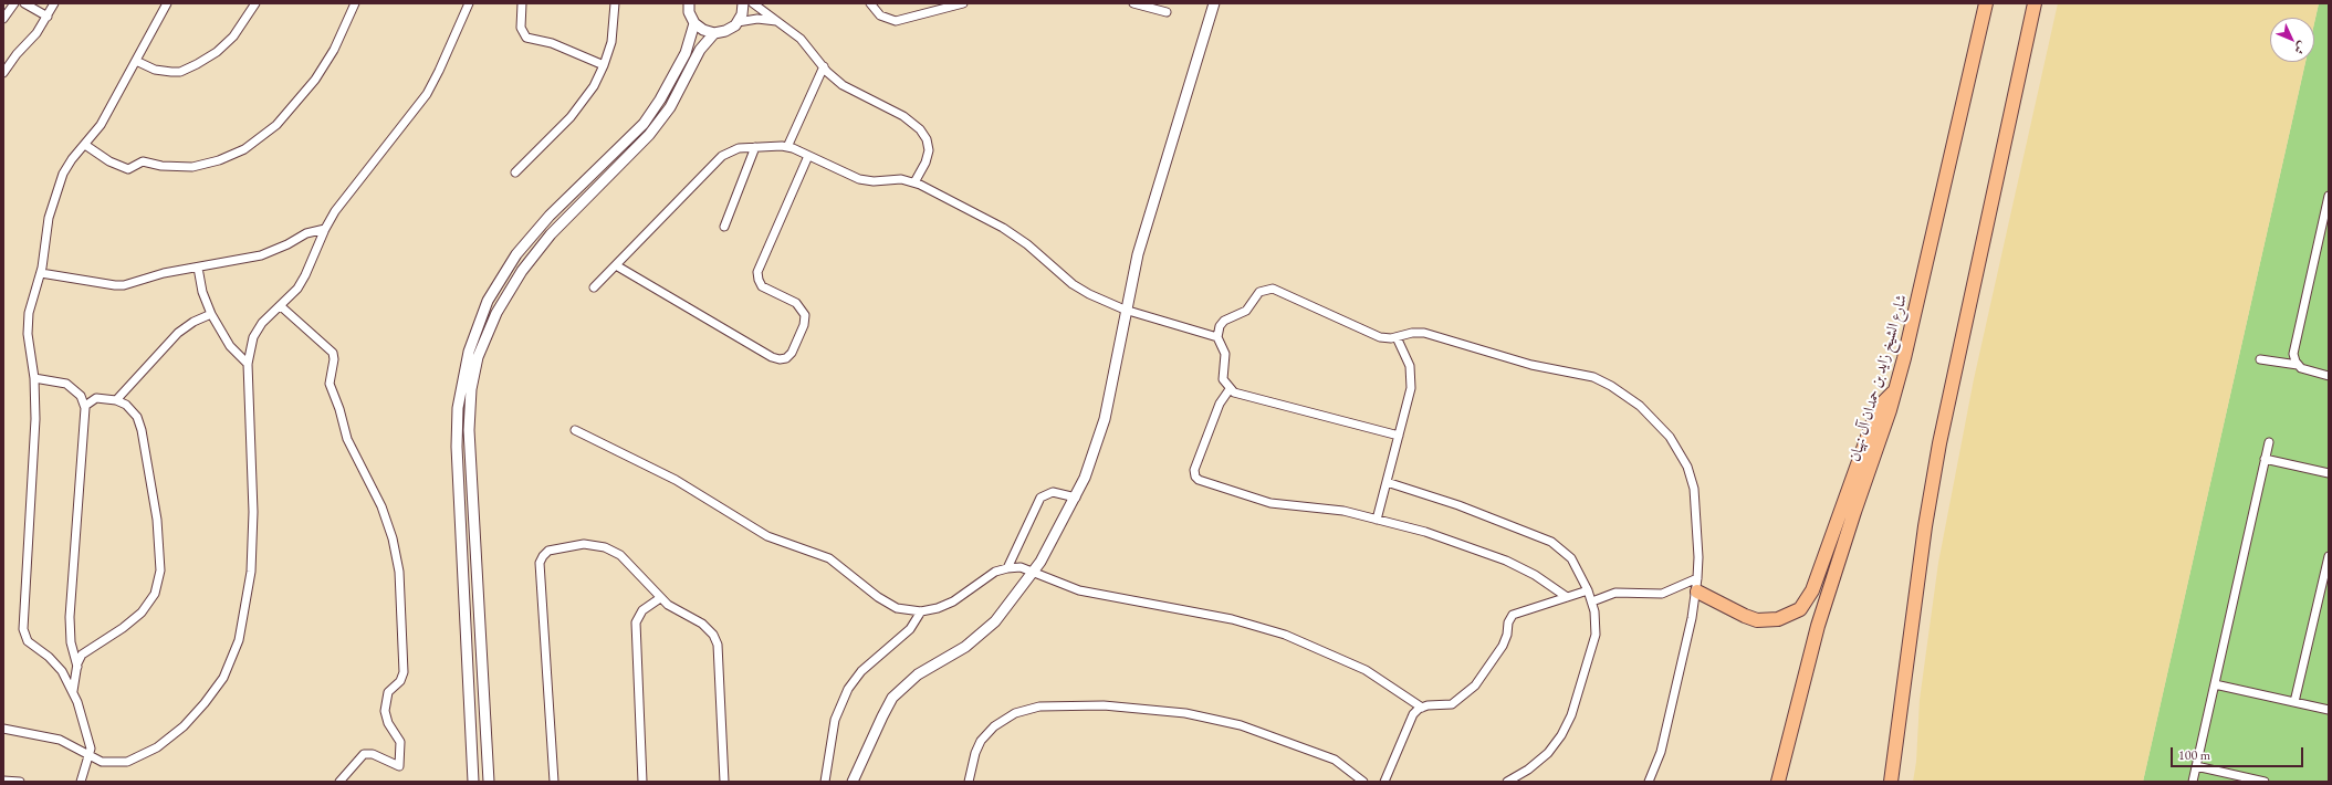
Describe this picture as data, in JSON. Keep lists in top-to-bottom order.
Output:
{
  "streets": {
    "highway": ["شارع الشيخ زايد بن حمدان آل نهيان"]
  },
  "scale_bar": "100 m",
  "north": "bottom right"
}
